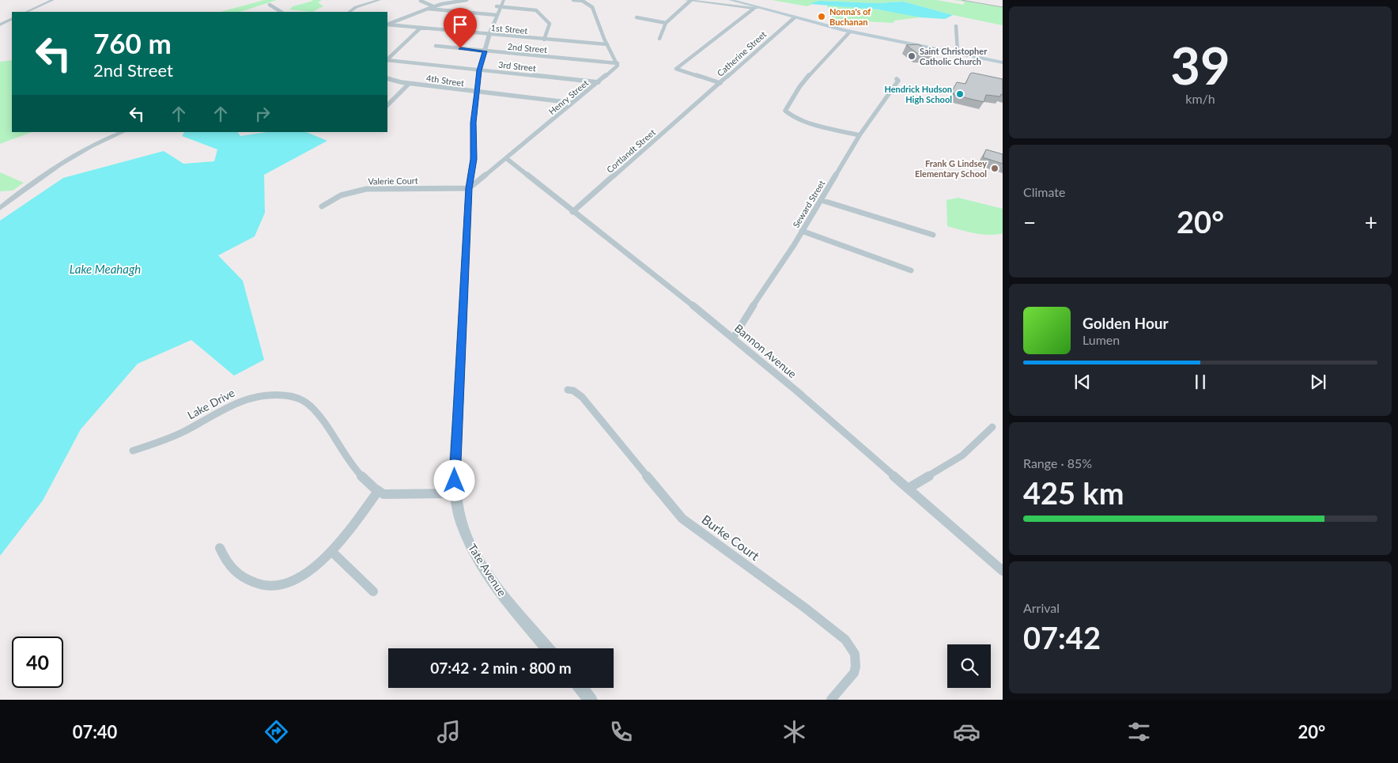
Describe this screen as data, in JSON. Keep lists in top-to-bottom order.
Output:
{
  "streets": {
    "street": [
      "1st Street",
      "2nd Street",
      "Catherine Street",
      "3rd Street",
      "4th Street",
      "Henry Street",
      "Cortlandt Street",
      "Valerie Court",
      "Seward Street",
      "Bannon Avenue",
      "Lake Drive",
      "Burke Court",
      "Tate Avenue"
    ]
  },
  "crossings": [
    ["1st Street", "Tate Avenue"],
    ["2nd Street", "Henry Street"],
    ["2nd Street", "Tate Avenue"],
    ["Catherine Street", "Cortlandt Street"],
    ["3rd Street", "Henry Street"],
    ["3rd Street", "Tate Avenue"],
    ["4th Street", "Henry Street"],
    ["4th Street", "Tate Avenue"],
    ["Henry Street", "Valerie Court"],
    ["Henry Street", "Bannon Avenue"],
    ["Henry Street", "Tate Avenue"],
    ["Cortlandt Street", "Bannon Avenue"],
    ["Valerie Court", "Tate Avenue"],
    ["Seward Street", "Bannon Avenue"]
  ],
  "water": ["Lake Meahagh"],
  "places": [
    "Nonna's of Buchanan",
    "Saint Christopher Catholic Church",
    "Hendrick Hudson High School",
    "Frank G Lindsey Elementary School"
  ],
  "page": {
    "tile": [
      ["39", "km/h"],
      "Climate",
      ["Range · 85%", "425 km"],
      ["Arrival", "07:42"]
    ],
    "turn": ["760 m", "2nd Street"],
    "heat": ["−", "20°", "+"],
    "song": ["Golden Hour", "Lumen"],
    "limit": "40",
    "trip": "07:42 · 2 min · 800 m",
    "tabs": ["07:40", "20°"]
  }
}
